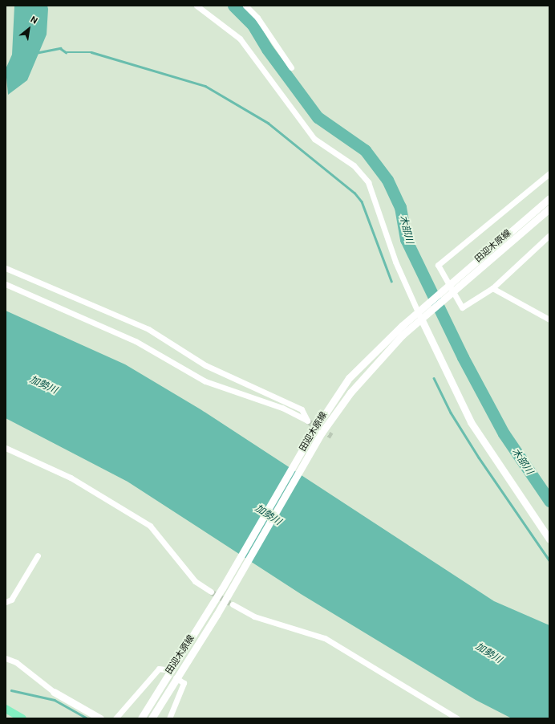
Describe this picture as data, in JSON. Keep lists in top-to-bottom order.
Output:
{
  "streets": {
    "main road": ["田迎木原線"]
  },
  "water": ["木部川", "加勢川"],
  "north": "top right"
}
